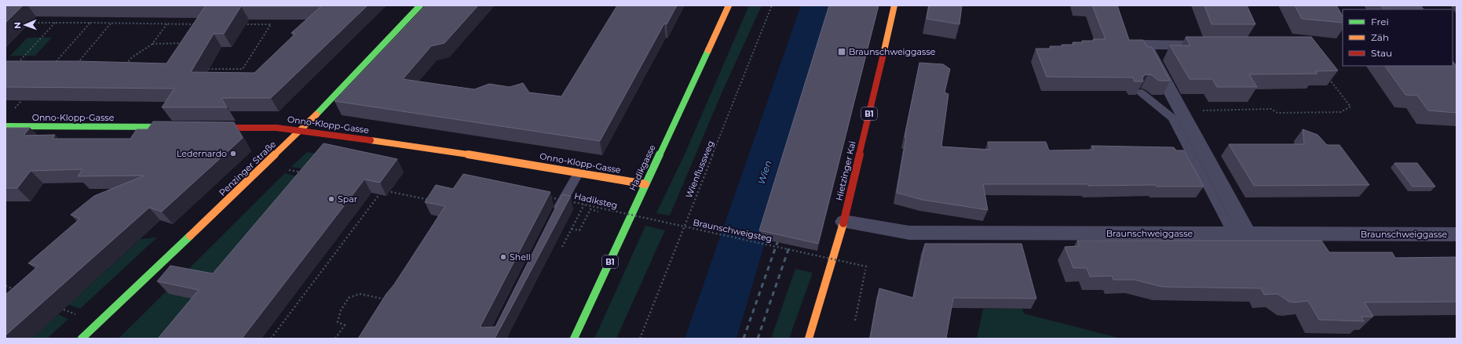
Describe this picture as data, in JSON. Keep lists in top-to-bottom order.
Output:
{
  "streets": {
    "street": [
      "B1",
      "Onno-Klopp-Gasse",
      "Hadikgasse",
      "Penzinger Straße",
      "Hietzinger Kai",
      "Braunschweiggasse"
    ],
    "path": ["Wienflussweg", "Hadiksteg", "Braunschweigsteg"]
  },
  "crossings": [
    ["Onno-Klopp-Gasse", "Hadikgasse"],
    ["Onno-Klopp-Gasse", "Penzinger Straße"],
    ["Hietzinger Kai", "Braunschweiggasse"],
    ["Hadiksteg", "Braunschweigsteg"]
  ],
  "water": ["Wien"],
  "places": {
    "transit": ["Braunschweiggasse"],
    "other": ["Ledernardo", "Spar", "Shell"]
  },
  "legend": ["Frei", "Zäh", "Stau"],
  "north": "left"
}
